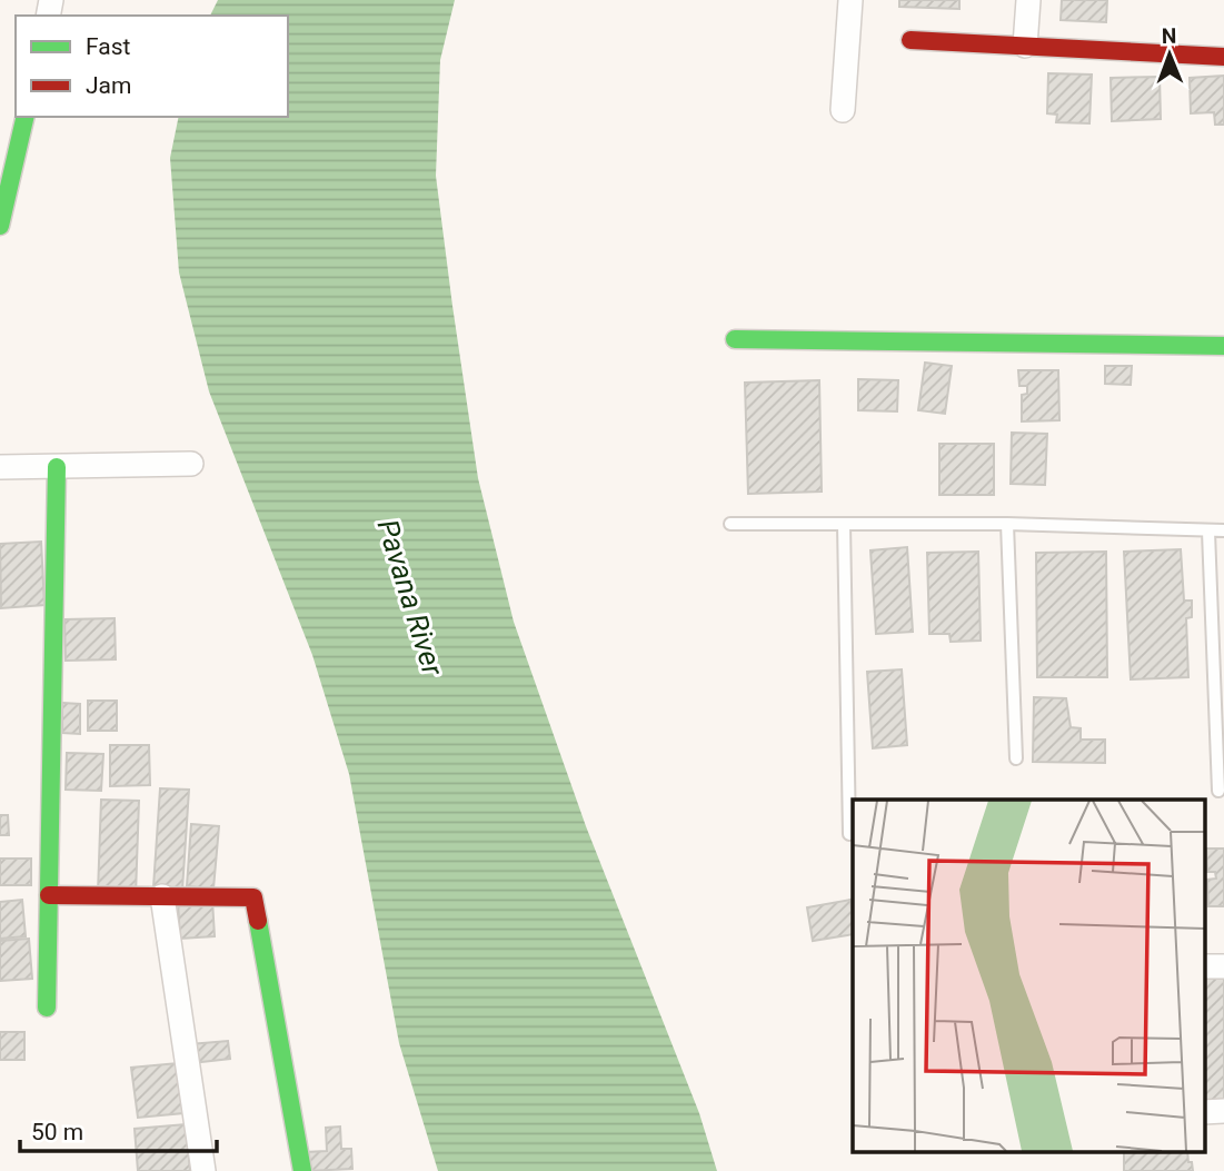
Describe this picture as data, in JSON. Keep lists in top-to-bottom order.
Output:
{
  "water": ["Pavana River"],
  "legend": ["Fast", "Jam"],
  "scale_bar": "50 m",
  "north": "top"
}
